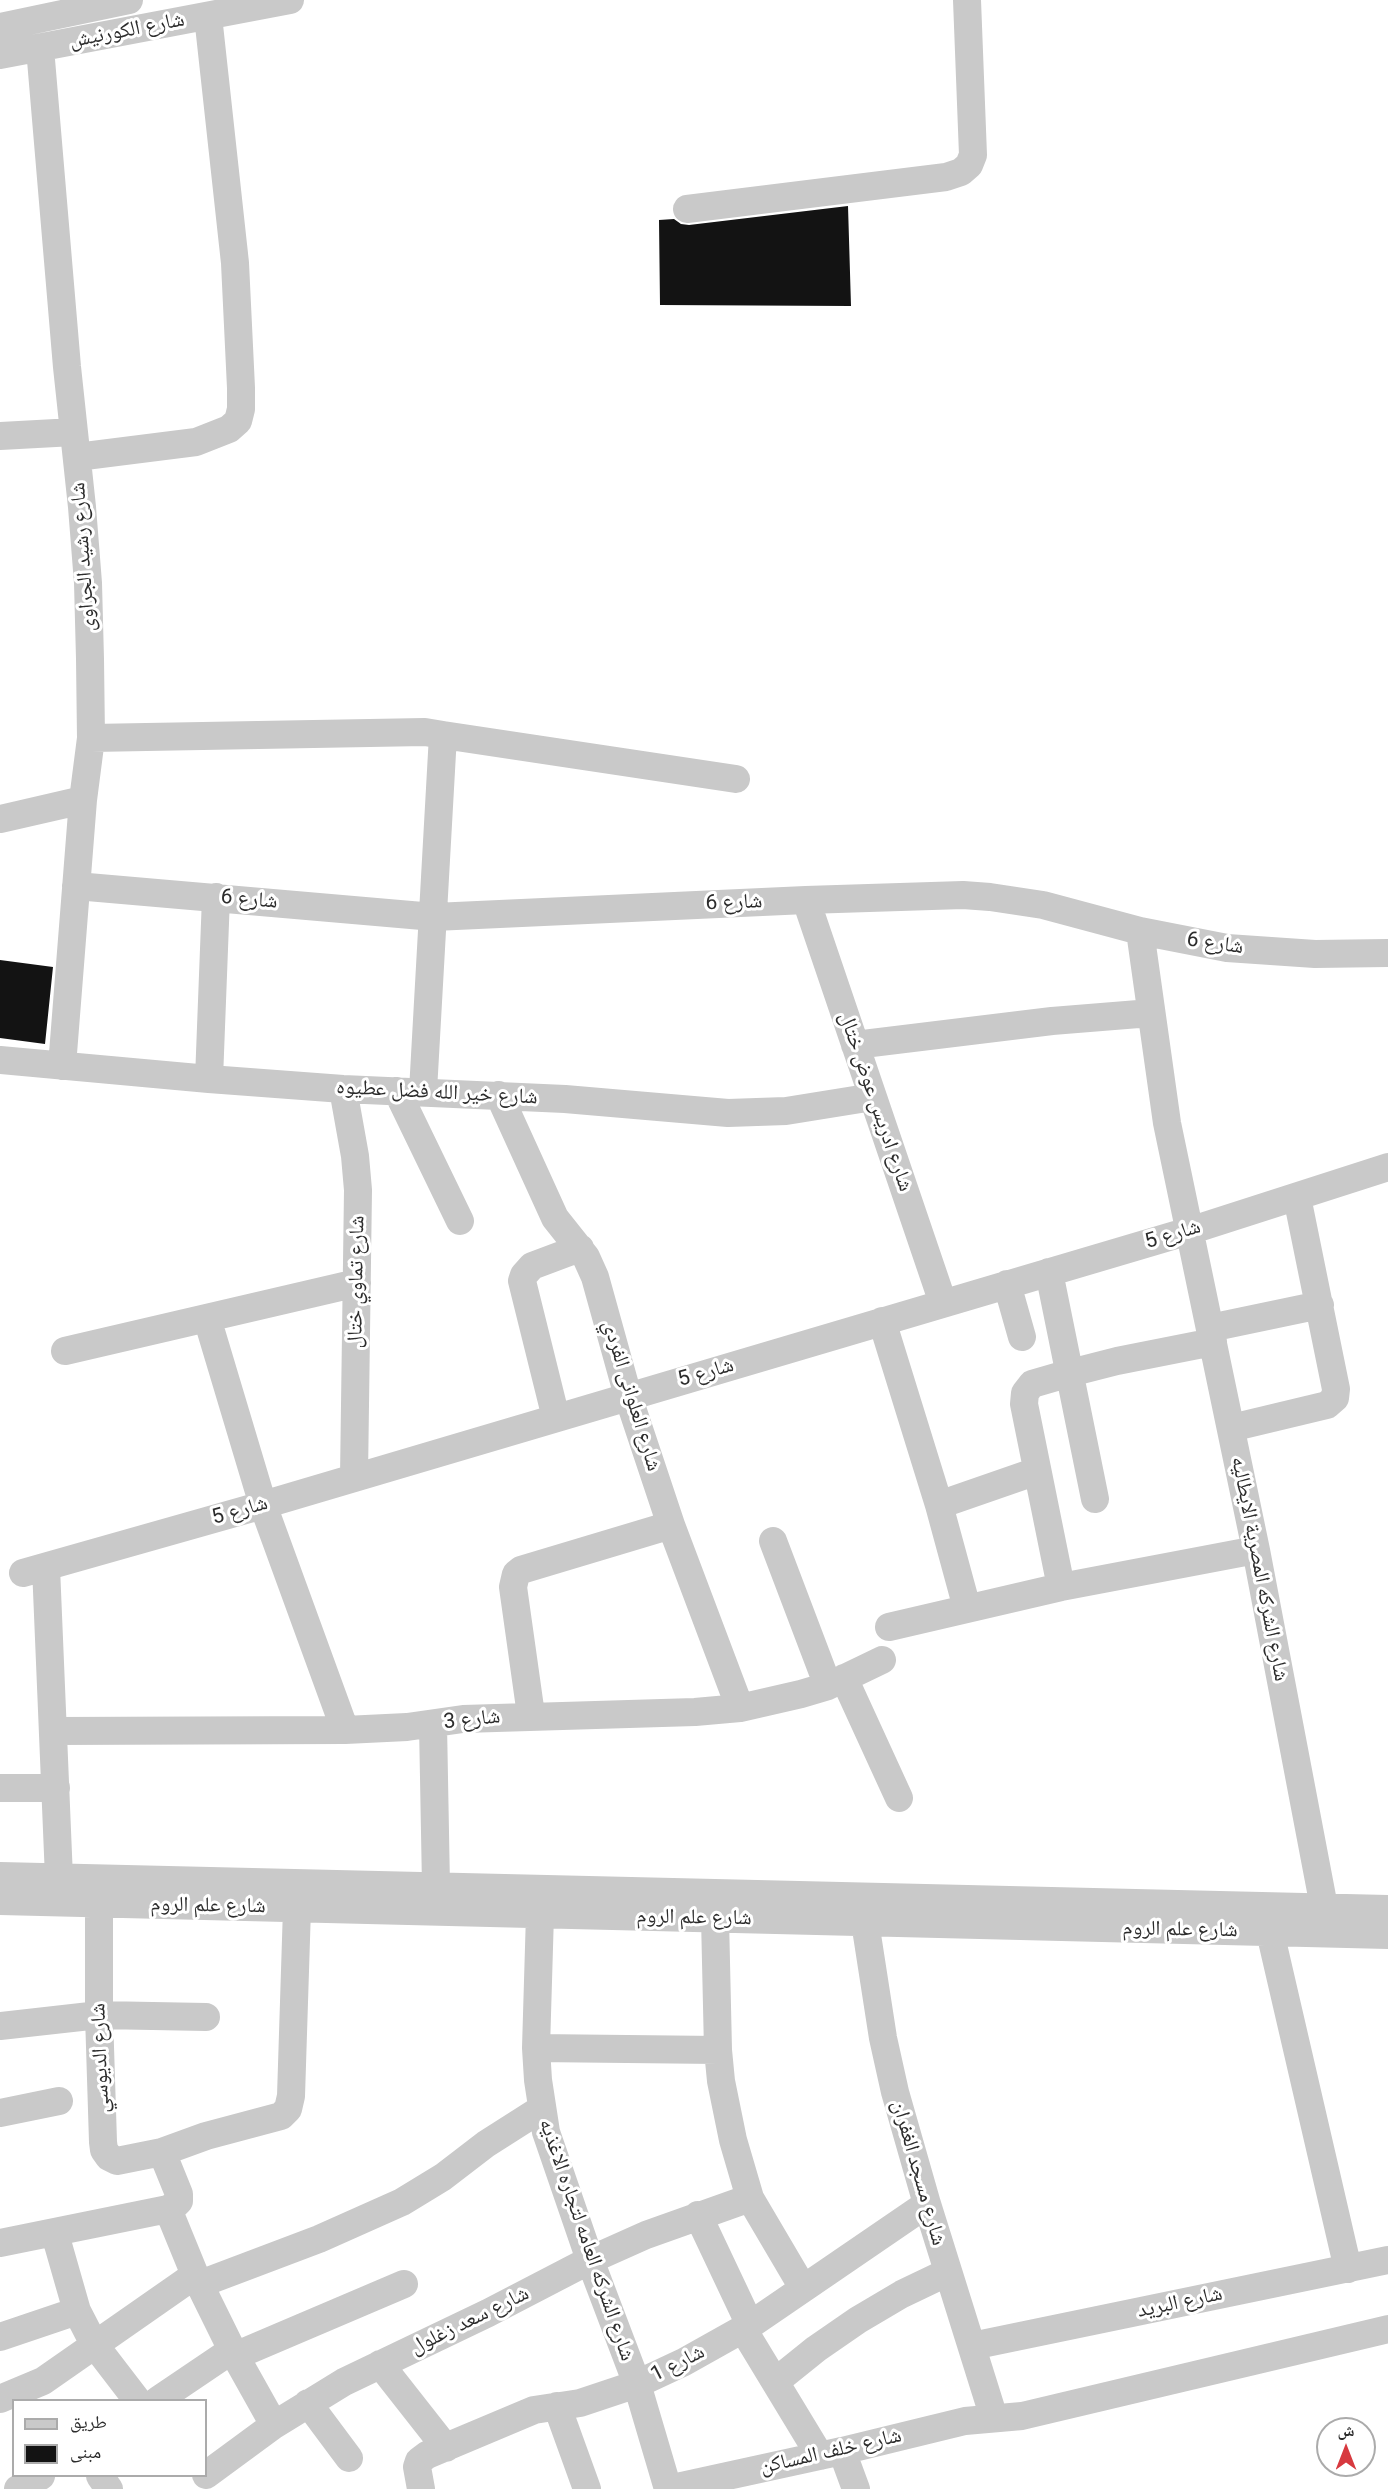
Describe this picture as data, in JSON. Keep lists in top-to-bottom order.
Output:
{
  "streets": {
    "street": [
      "شارع الكورنيش",
      "شارع رشيد الجراوى",
      "شارع 6",
      "شارع خير الله فضل عطيوه",
      "شارع ادريس عوض ختال",
      "شارع 5",
      "شارع تماوي ختال",
      "شارع العلوانى الفردي",
      "شارع الشركه المصرية الايطاليه",
      "شارع 3",
      "شارع علم الروم",
      "شارع الديوسي",
      "شارع مسجد الغفران",
      "شارع الشركه العامه لتجاره الاغذيه",
      "شارع البريد",
      "شارع سعد زغلول",
      "شارع 1",
      "شارع خلف المساكن"
    ]
  },
  "crossings": [
    ["شارع الكورنيش", "شارع رشيد الجراوى"],
    ["شارع رشيد الجراوى", "شارع 6"],
    ["شارع رشيد الجراوى", "شارع خير الله فضل عطيوه"],
    ["شارع 6", "شارع ادريس عوض ختال"],
    ["شارع 6", "شارع الشركه المصرية الايطاليه"],
    ["شارع خير الله فضل عطيوه", "شارع ادريس عوض ختال"],
    ["شارع خير الله فضل عطيوه", "شارع تماوي ختال"],
    ["شارع خير الله فضل عطيوه", "شارع العلوانى الفردي"],
    ["شارع ادريس عوض ختال", "شارع 5"],
    ["شارع 5", "شارع تماوي ختال"],
    ["شارع 5", "شارع العلوانى الفردي"],
    ["شارع 5", "شارع الشركه المصرية الايطاليه"],
    ["شارع 5", "شارع 3"],
    ["شارع العلوانى الفردي", "شارع 3"],
    ["شارع الشركه المصرية الايطاليه", "شارع علم الروم"],
    ["شارع علم الروم", "شارع الديوسي"],
    ["شارع علم الروم", "شارع مسجد الغفران"],
    ["شارع علم الروم", "شارع الشركه العامه لتجاره الاغذيه"],
    ["شارع مسجد الغفران", "شارع البريد"],
    ["شارع مسجد الغفران", "شارع 1"],
    ["شارع مسجد الغفران", "شارع خلف المساكن"],
    ["شارع الشركه العامه لتجاره الاغذيه", "شارع سعد زغلول"],
    ["شارع الشركه العامه لتجاره الاغذيه", "شارع 1"],
    ["شارع الشركه العامه لتجاره الاغذيه", "شارع خلف المساكن"]
  ],
  "legend": ["طريق", "مبنى"],
  "north": "top"
}
